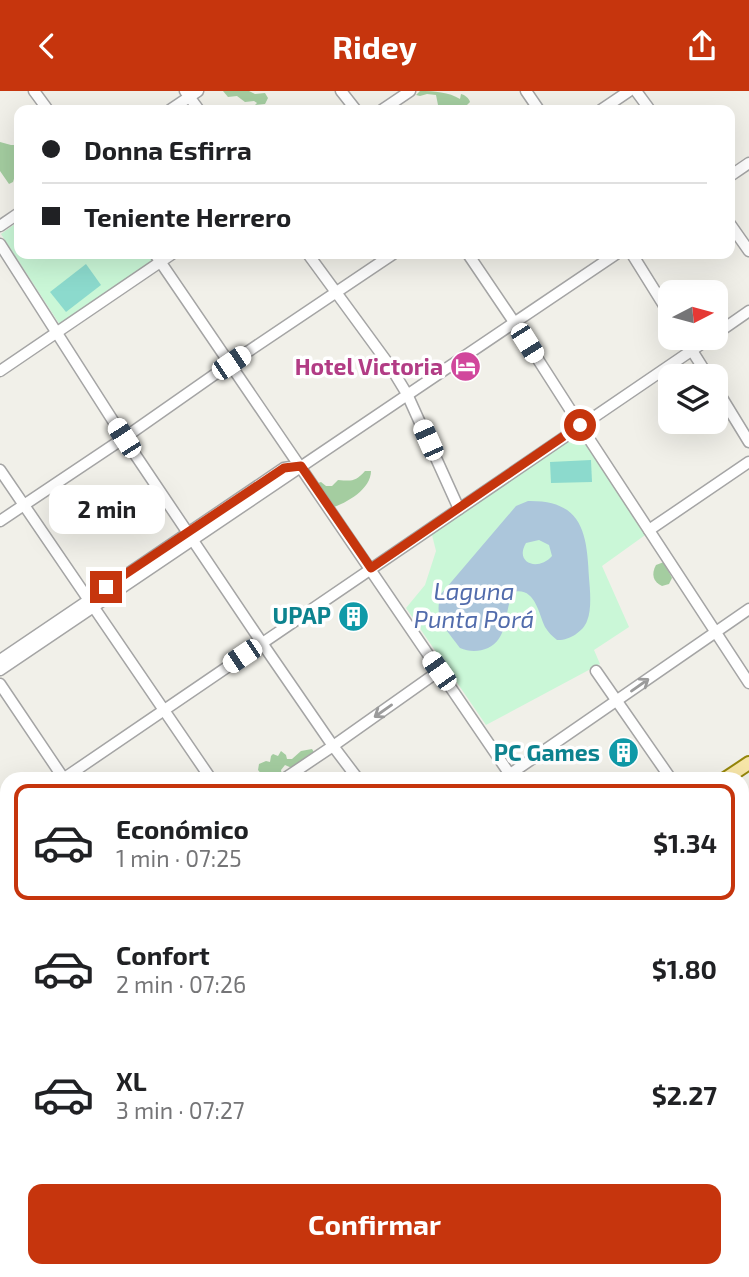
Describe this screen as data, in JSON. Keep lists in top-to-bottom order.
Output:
{
  "water": ["Laguna Punta Porá"],
  "places": {
    "hotel": ["Hotel Victoria"],
    "building": ["UPAP", "PC Games"]
  },
  "north": "right",
  "page": {
    "header": "Ridey",
    "banner": ["Donna Esfirra", "Teniente Herrero"],
    "bubble": "2 min",
    "list": [
      {
        "name": "Económico",
        "note": "1 min · 07:25",
        "value": "$1.34"
      },
      {
        "name": "Confort",
        "note": "2 min · 07:26",
        "value": "$1.80"
      },
      {
        "name": "XL",
        "note": "3 min · 07:27",
        "value": "$2.27"
      }
    ],
    "buttons": "Confirmar"
  }
}
